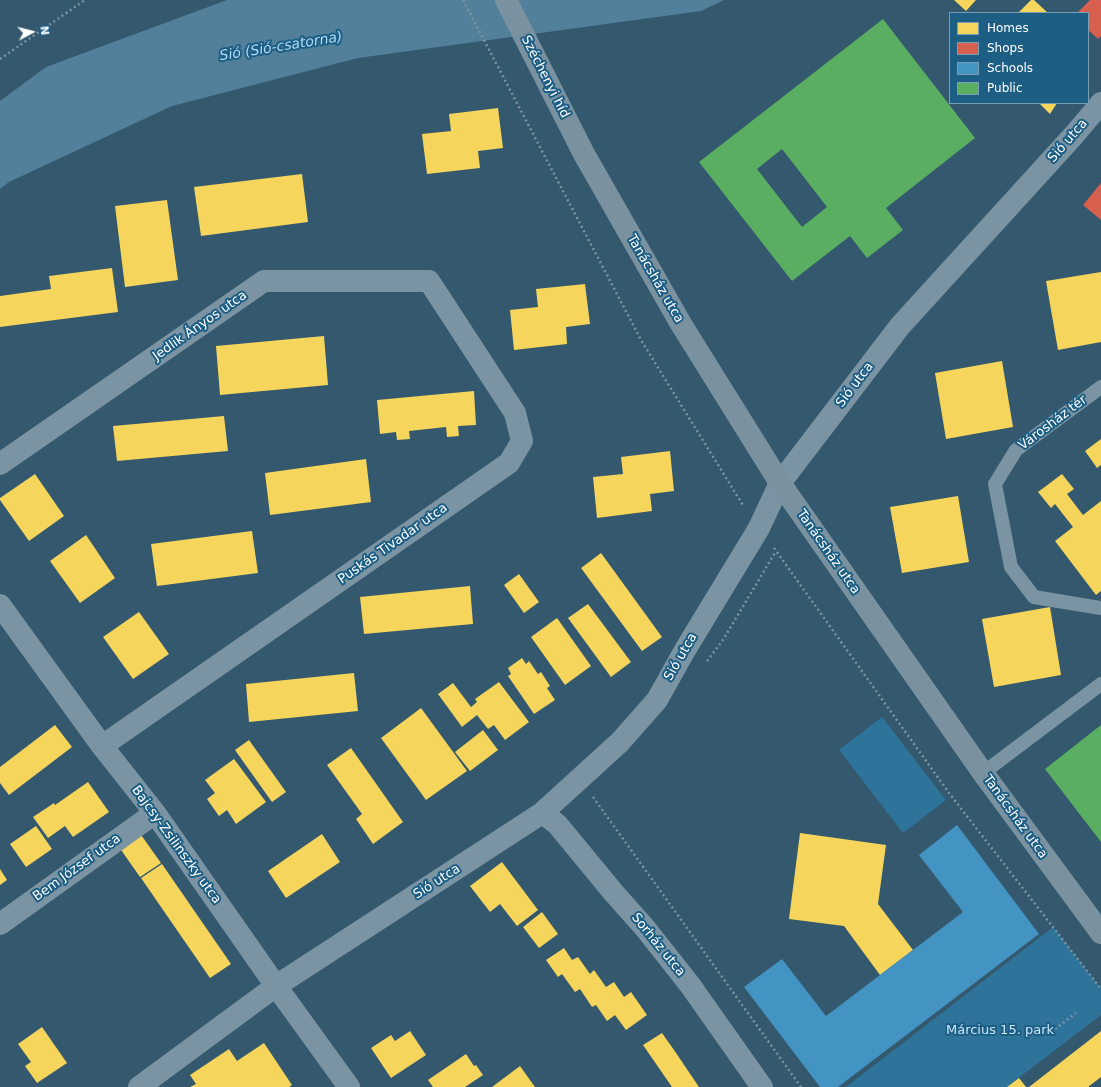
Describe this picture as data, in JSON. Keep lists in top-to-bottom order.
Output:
{
  "streets": {
    "main road": ["Széchenyi híd", "Tanácsház utca"],
    "street": [
      "Sió utca",
      "Jedlik Ányos utca",
      "Puskás Tivadar utca",
      "Bajcsy-Zsilinszky utca",
      "Bem József utca",
      "Sorház utca"
    ],
    "lane": ["Városház tér"]
  },
  "crossings": [
    ["Széchenyi híd", "Tanácsház utca"],
    ["Sió utca", "Tanácsház utca"],
    ["Sió utca", "Bajcsy-Zsilinszky utca"],
    ["Sió utca", "Sorház utca"],
    ["Jedlik Ányos utca", "Puskás Tivadar utca"],
    ["Puskás Tivadar utca", "Bajcsy-Zsilinszky utca"],
    ["Bajcsy-Zsilinszky utca", "Bem József utca"]
  ],
  "water": ["Sió (Sió-csatorna)"],
  "parks": ["Március 15. park"],
  "legend": [
    "Homes",
    "Shops",
    "Schools",
    "Public"
  ],
  "north": "right"
}
